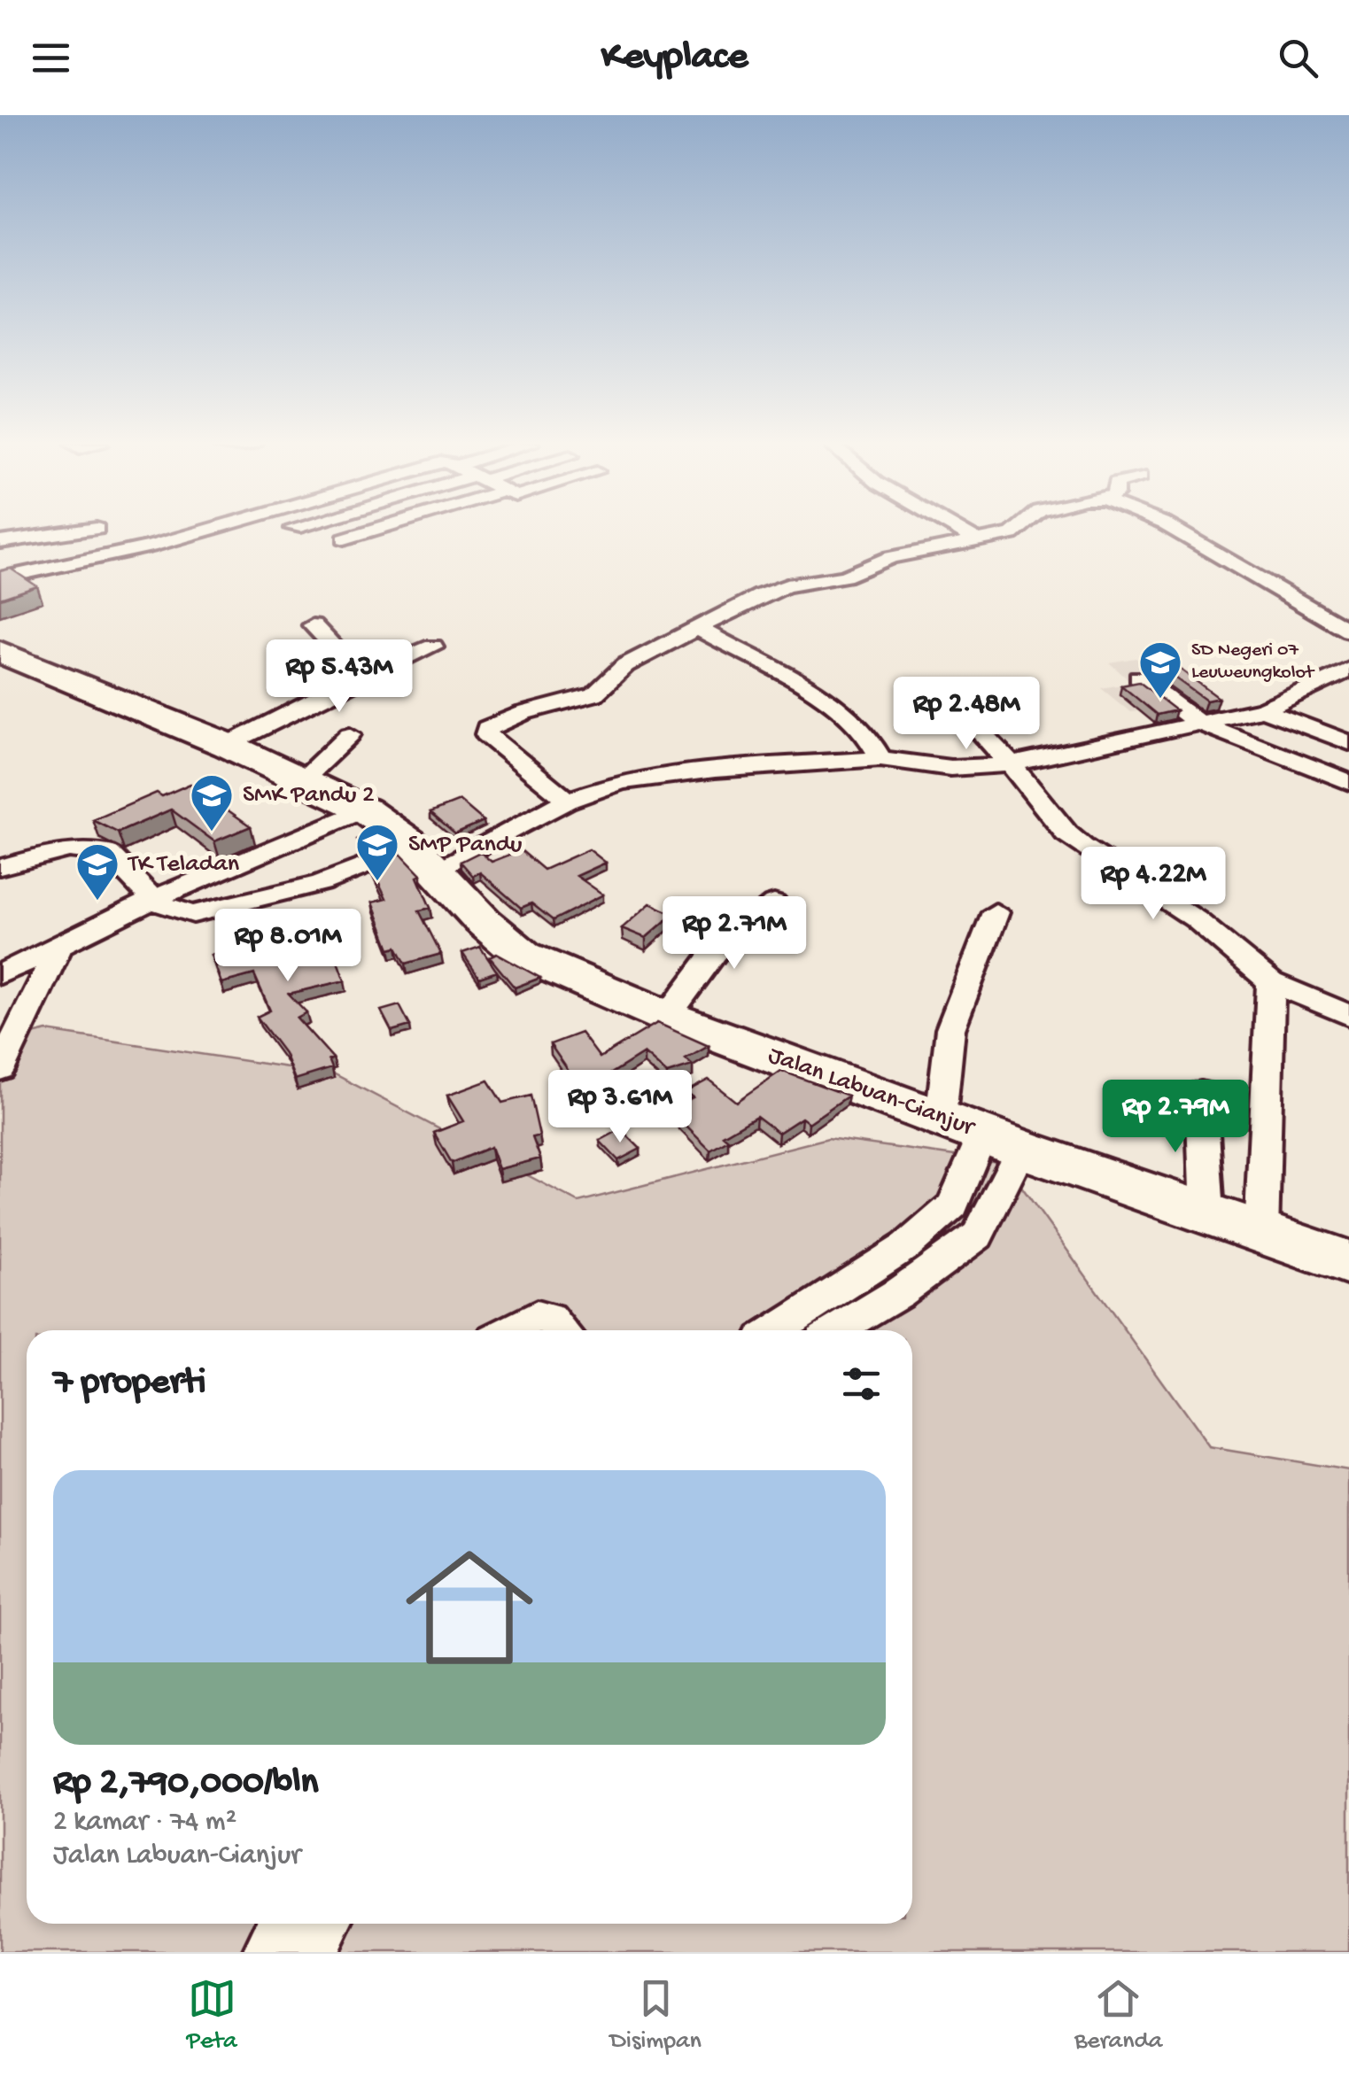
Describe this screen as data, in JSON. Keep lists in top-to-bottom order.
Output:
{
  "streets": {
    "highway": ["Jalan Labuan-Cianjur"]
  },
  "places": {
    "school or university": [
      "SD Negeri 07 Leuweungkolot",
      "SMK Pandu 2",
      "SMP Pandu",
      "TK Teladan"
    ]
  },
  "page": {
    "header": "Keyplace",
    "price": [
      "Rp 5.43M",
      "Rp 2.48M",
      "Rp 4.22M",
      "Rp 2.71M",
      "Rp 8.01M",
      "Rp 3.61M",
      "Rp 2.79M"
    ],
    "heading": "7 properti",
    "list": [
      {
        "name": "Rp 2,790,000/bln",
        "note": "2 kamar · 74 m² · Jalan Labuan-Cianjur"
      }
    ],
    "tabs": ["Peta", "Disimpan", "Beranda"]
  }
}
